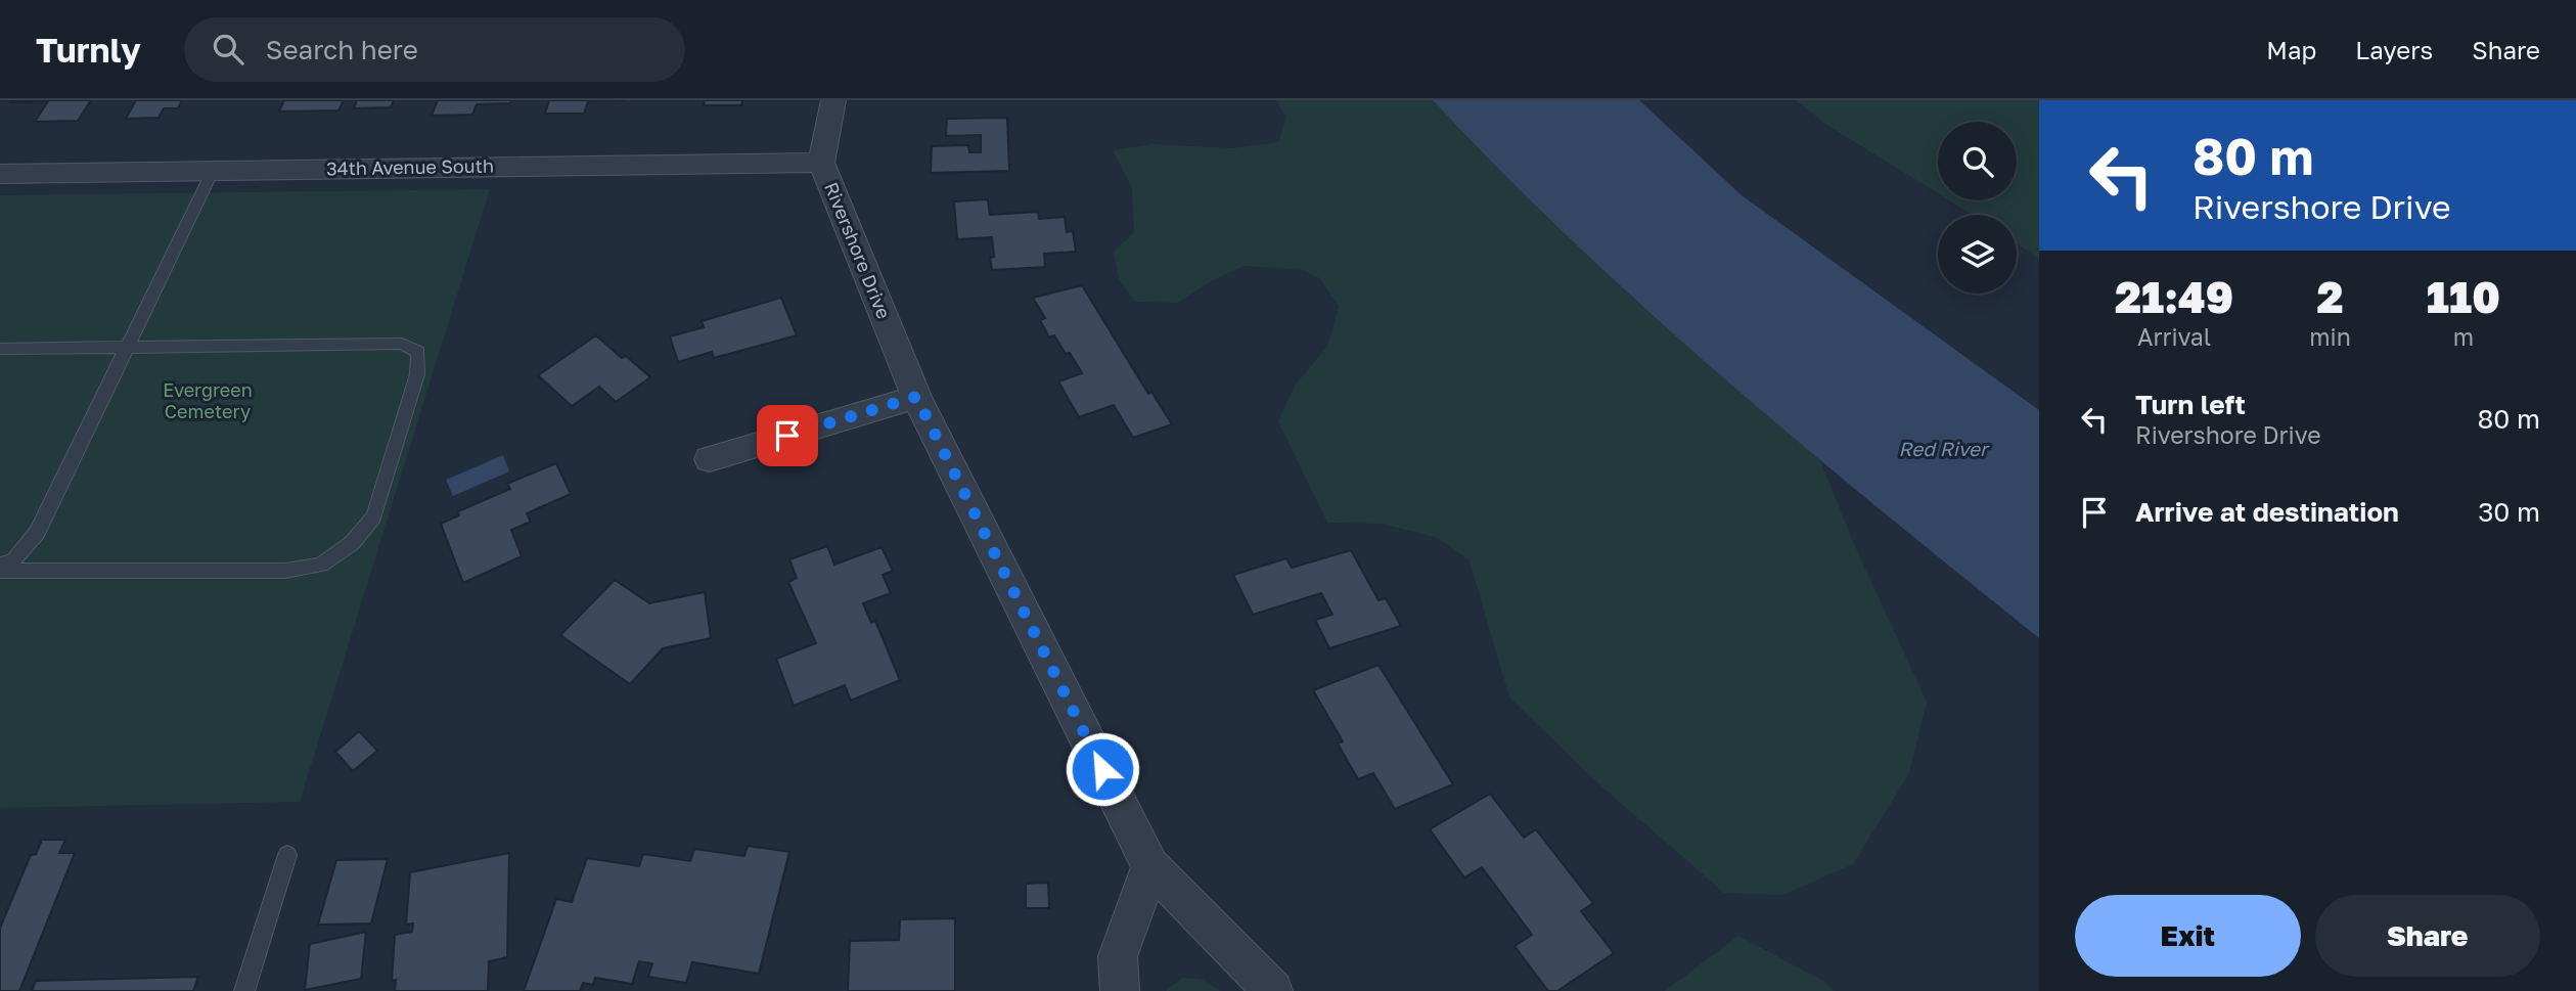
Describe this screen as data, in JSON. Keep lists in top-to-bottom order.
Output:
{
  "streets": {
    "street": ["34th Avenue South", "Rivershore Drive"]
  },
  "crossings": [
    ["34th Avenue South", "Rivershore Drive"]
  ],
  "water": ["Red River"],
  "parks": ["Evergreen Cemetery"],
  "page": {
    "header": "Turnly",
    "search": "Search here",
    "nav": ["Map", "Layers", "Share"],
    "turn": ["80 m", "Rivershore Drive"],
    "eta": [
      "21:49",
      "Arrival",
      "2",
      "min",
      "110",
      "m"
    ],
    "list": [
      {
        "name": "Turn left",
        "note": "Rivershore Drive",
        "value": "80 m"
      },
      {
        "name": "Arrive at destination",
        "value": "30 m"
      }
    ],
    "buttons": ["Exit", "Share"]
  }
}
